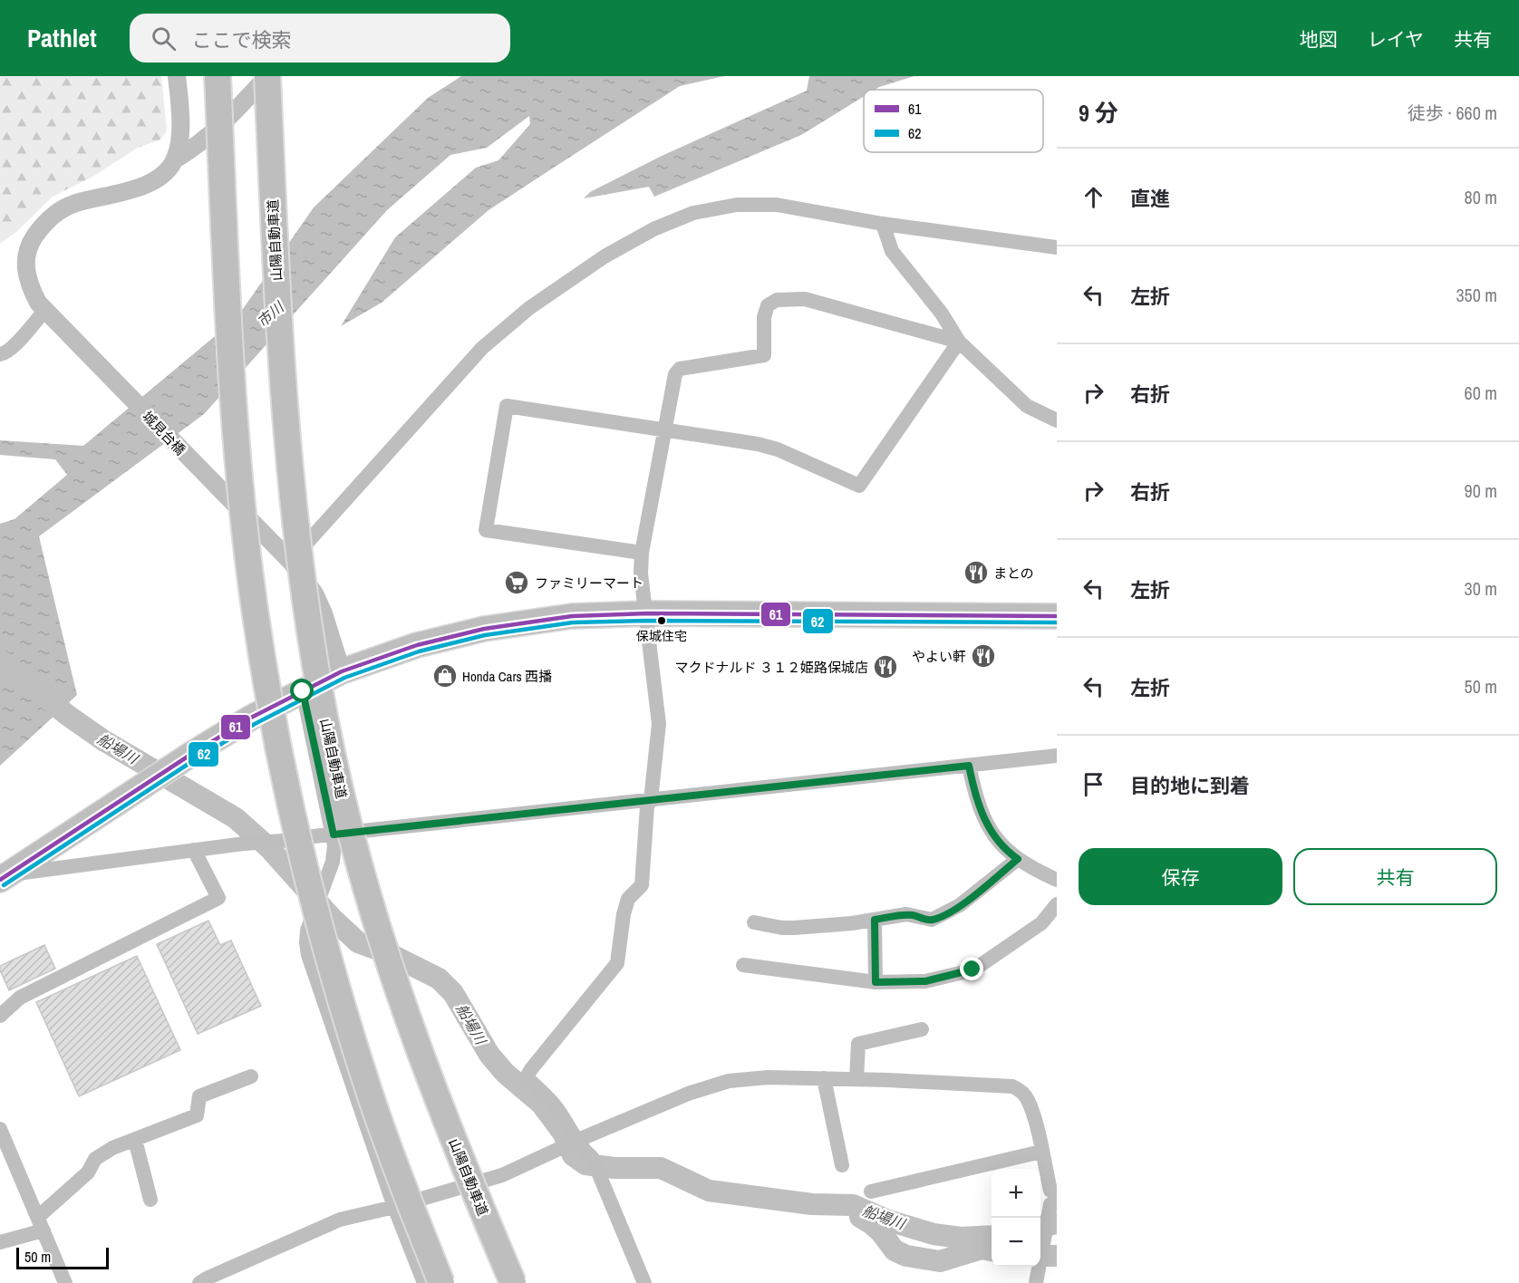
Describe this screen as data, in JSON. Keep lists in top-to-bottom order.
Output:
{
  "streets": {
    "highway": ["山陽自動車道"],
    "street": ["城見台橋"]
  },
  "crossings": [
    ["山陽自動車道", "城見台橋"]
  ],
  "water": ["市川", "船場川"],
  "places": {
    "restaurant": ["まとの", "やよい軒", "マクドナルド ３１２姫路保城店"],
    "supermarket": ["ファミリーマート"],
    "other": ["保城住宅"],
    "shop": ["Honda Cars 西播"]
  },
  "lines": ["transit line 61", "transit line 62"],
  "legend": ["61", "62"],
  "scale_bar": "50 m",
  "page": {
    "header": "Pathlet",
    "search": "ここで検索",
    "nav": ["地図", "レイヤ", "共有"],
    "heading": ["9 分", "徒歩 · 660 m"],
    "list": [
      ["直進", "80 m"],
      ["左折", "350 m"],
      ["右折", "60 m"],
      ["右折", "90 m"],
      ["左折", "30 m"],
      ["左折", "50 m"],
      "目的地に到着"
    ],
    "buttons": ["保存", "共有"],
    "map_buttons": ["+", "−"],
    "scale": "50 m"
  }
}
